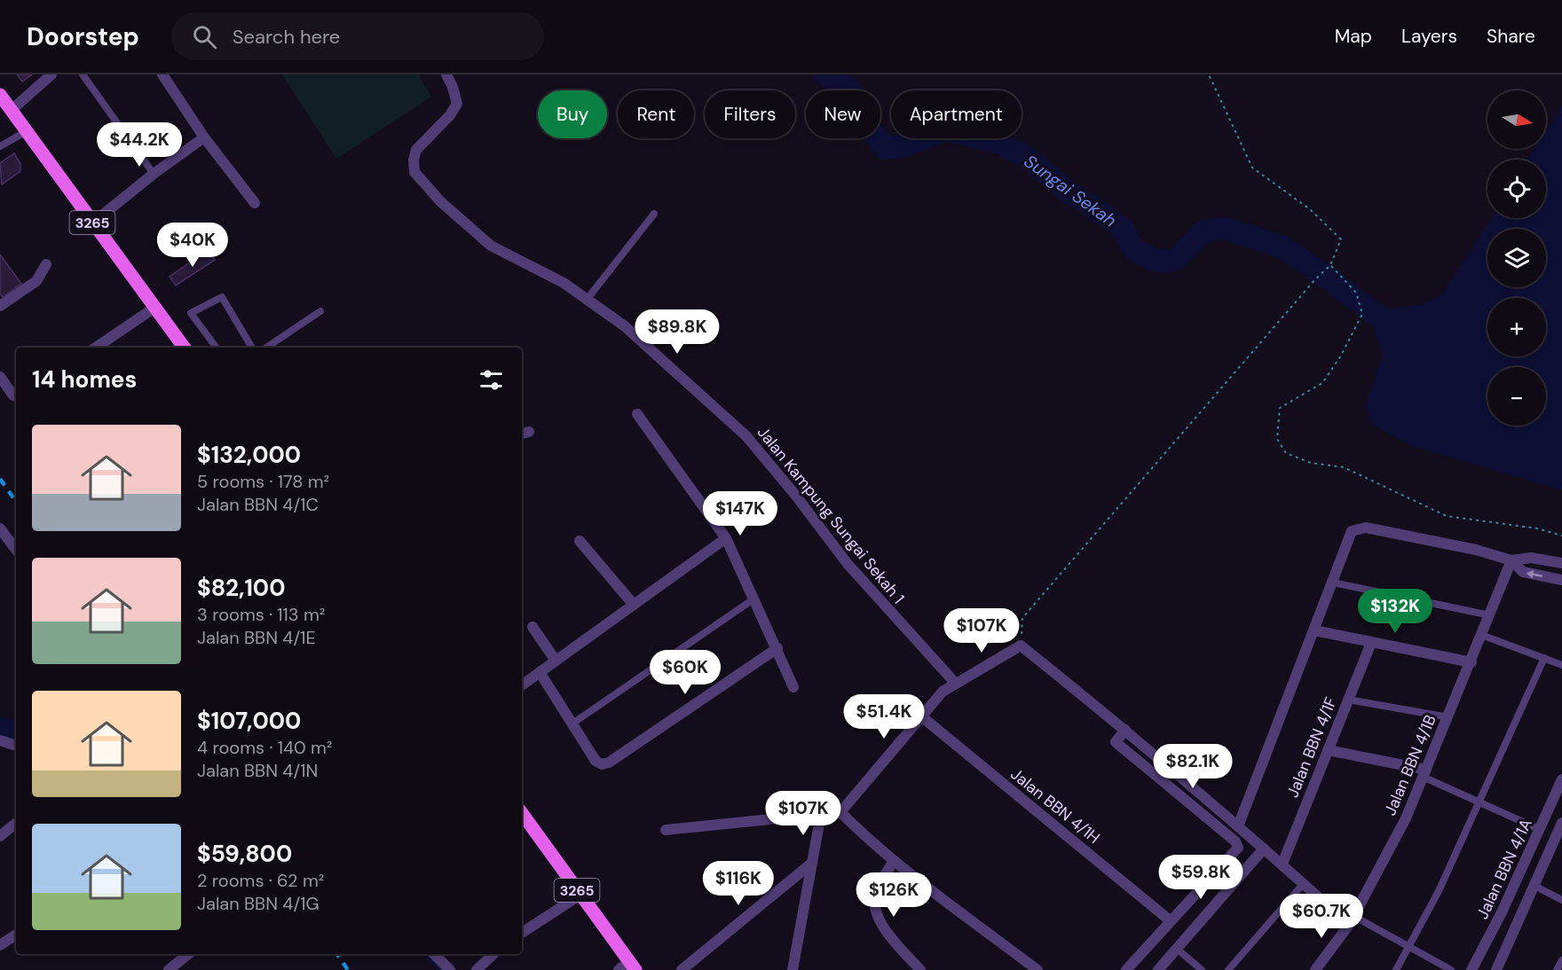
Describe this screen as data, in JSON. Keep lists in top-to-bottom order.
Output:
{
  "streets": {
    "main road": ["3265"],
    "street": [
      "Jalan Kampung Sungai Sekah 1",
      "Jalan BBN 4/1F",
      "Jalan BBN 4/1B",
      "Jalan BBN 4/1H",
      "Jalan BBN 4/1A"
    ]
  },
  "water": ["Sungai Sekah"],
  "north": "right",
  "page": {
    "header": "Doorstep",
    "search": "Search here",
    "nav": ["Map", "Layers", "Share"],
    "map_buttons": ["+", "−"],
    "chip": [
      "Buy",
      "Rent",
      "Filters",
      "New",
      "Apartment"
    ],
    "price": [
      "$44.2K",
      "$40K",
      "$89.8K",
      "$147K",
      "$132K",
      "$107K",
      "$60K",
      "$51.4K",
      "$82.1K",
      "$107K",
      "$59.8K",
      "$116K",
      "$126K",
      "$60.7K"
    ],
    "heading": "14 homes",
    "list": [
      {
        "name": "$132,000",
        "note": "5 rooms · 178 m² · Jalan BBN 4/1C"
      },
      {
        "name": "$82,100",
        "note": "3 rooms · 113 m² · Jalan BBN 4/1E"
      },
      {
        "name": "$107,000",
        "note": "4 rooms · 140 m² · Jalan BBN 4/1N"
      },
      {
        "name": "$59,800",
        "note": "2 rooms · 62 m² · Jalan BBN 4/1G"
      }
    ]
  }
}
